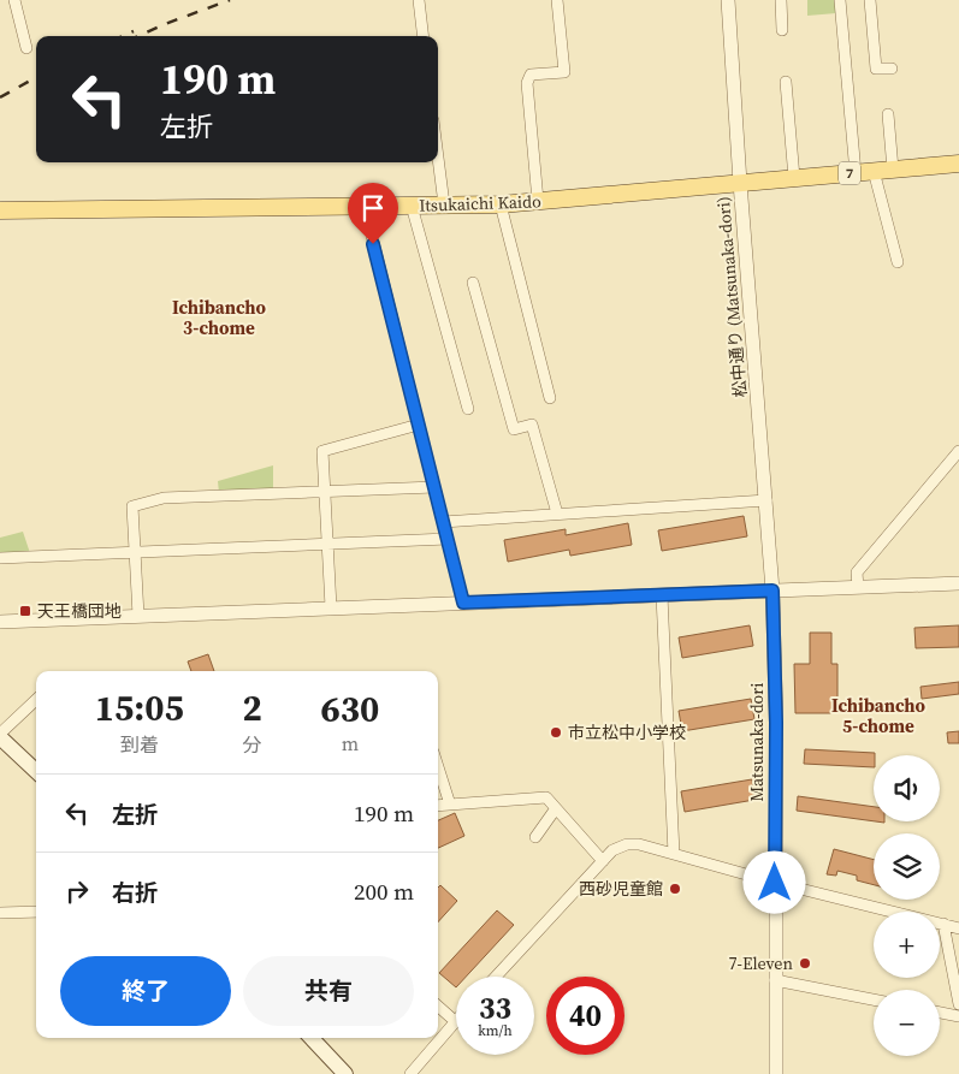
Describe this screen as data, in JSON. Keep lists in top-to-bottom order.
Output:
{
  "streets": {
    "main road": ["7", "Itsukaichi Kaido"],
    "street": ["松中通り (Matsunaka-dori)", "Matsunaka-dori"]
  },
  "crossings": [
    ["Itsukaichi Kaido", "松中通り (Matsunaka-dori)"],
    ["松中通り (Matsunaka-dori)", "Matsunaka-dori"]
  ],
  "districts": ["Ichibancho 3-chome", "Ichibancho 5-chome"],
  "places": {
    "transit": ["天王橋団地"],
    "other": ["市立松中小学校", "西砂児童館", "7-Eleven"]
  },
  "page": {
    "turn": ["190 m", "左折"],
    "eta": [
      "15:05",
      "到着",
      "2",
      "分",
      "630",
      "m"
    ],
    "map_buttons": ["+", "−"],
    "list": [
      {
        "name": "左折",
        "value": "190 m"
      },
      {
        "name": "右折",
        "value": "200 m"
      }
    ],
    "buttons": ["終了", "共有"],
    "speed": "33 km/h",
    "limit": "40"
  }
}
